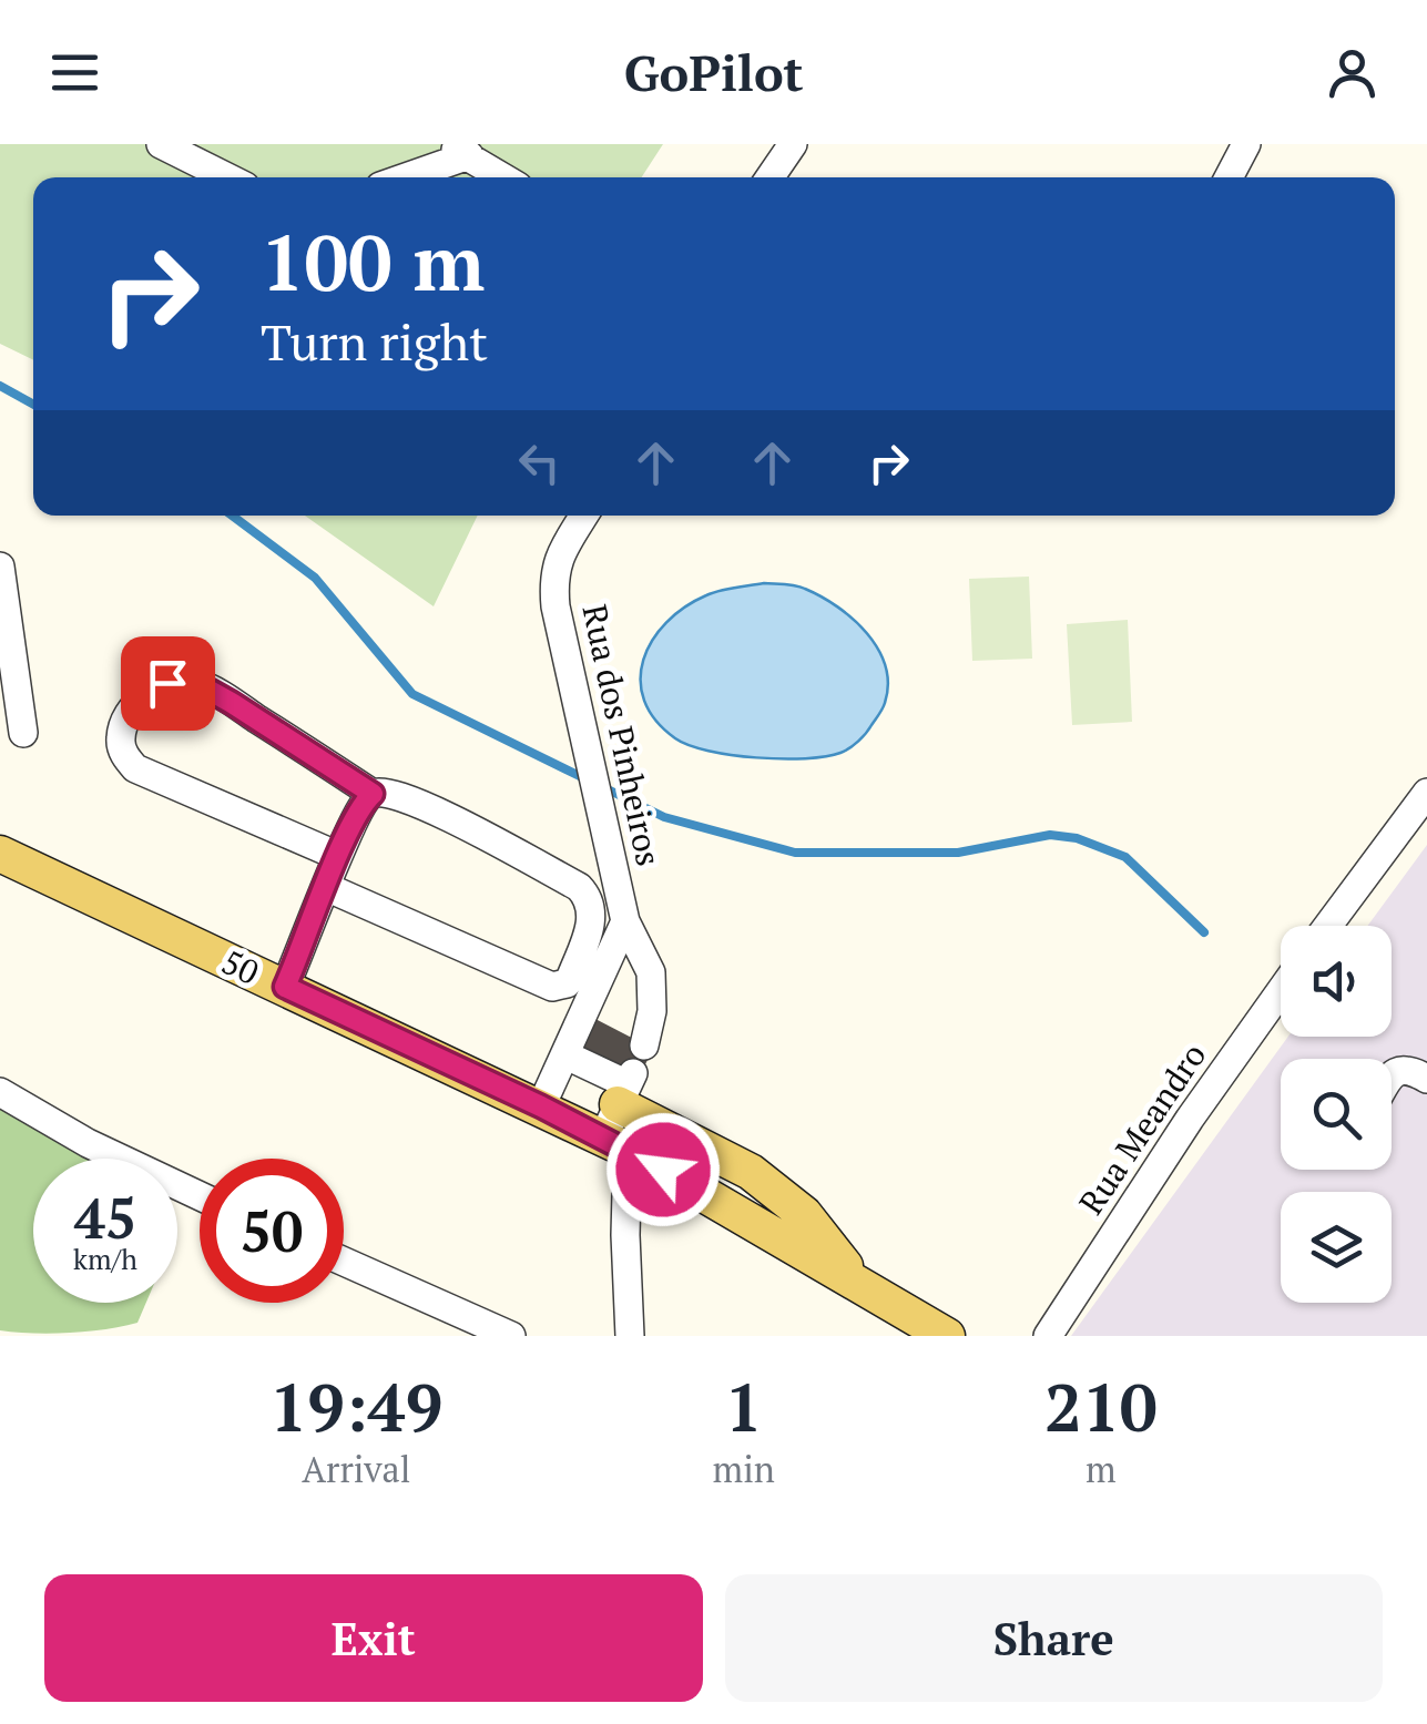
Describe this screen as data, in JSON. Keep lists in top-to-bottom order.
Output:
{
  "streets": {
    "main road": ["50"],
    "street": ["Rua dos Pinheiros", "Rua Meandro"]
  },
  "page": {
    "header": "GoPilot",
    "turn": ["100 m", "Turn right"],
    "speed": "45 km/h",
    "limit": "50",
    "eta": [
      "19:49",
      "Arrival",
      "1",
      "min",
      "210",
      "m"
    ],
    "buttons": ["Exit", "Share"]
  }
}
